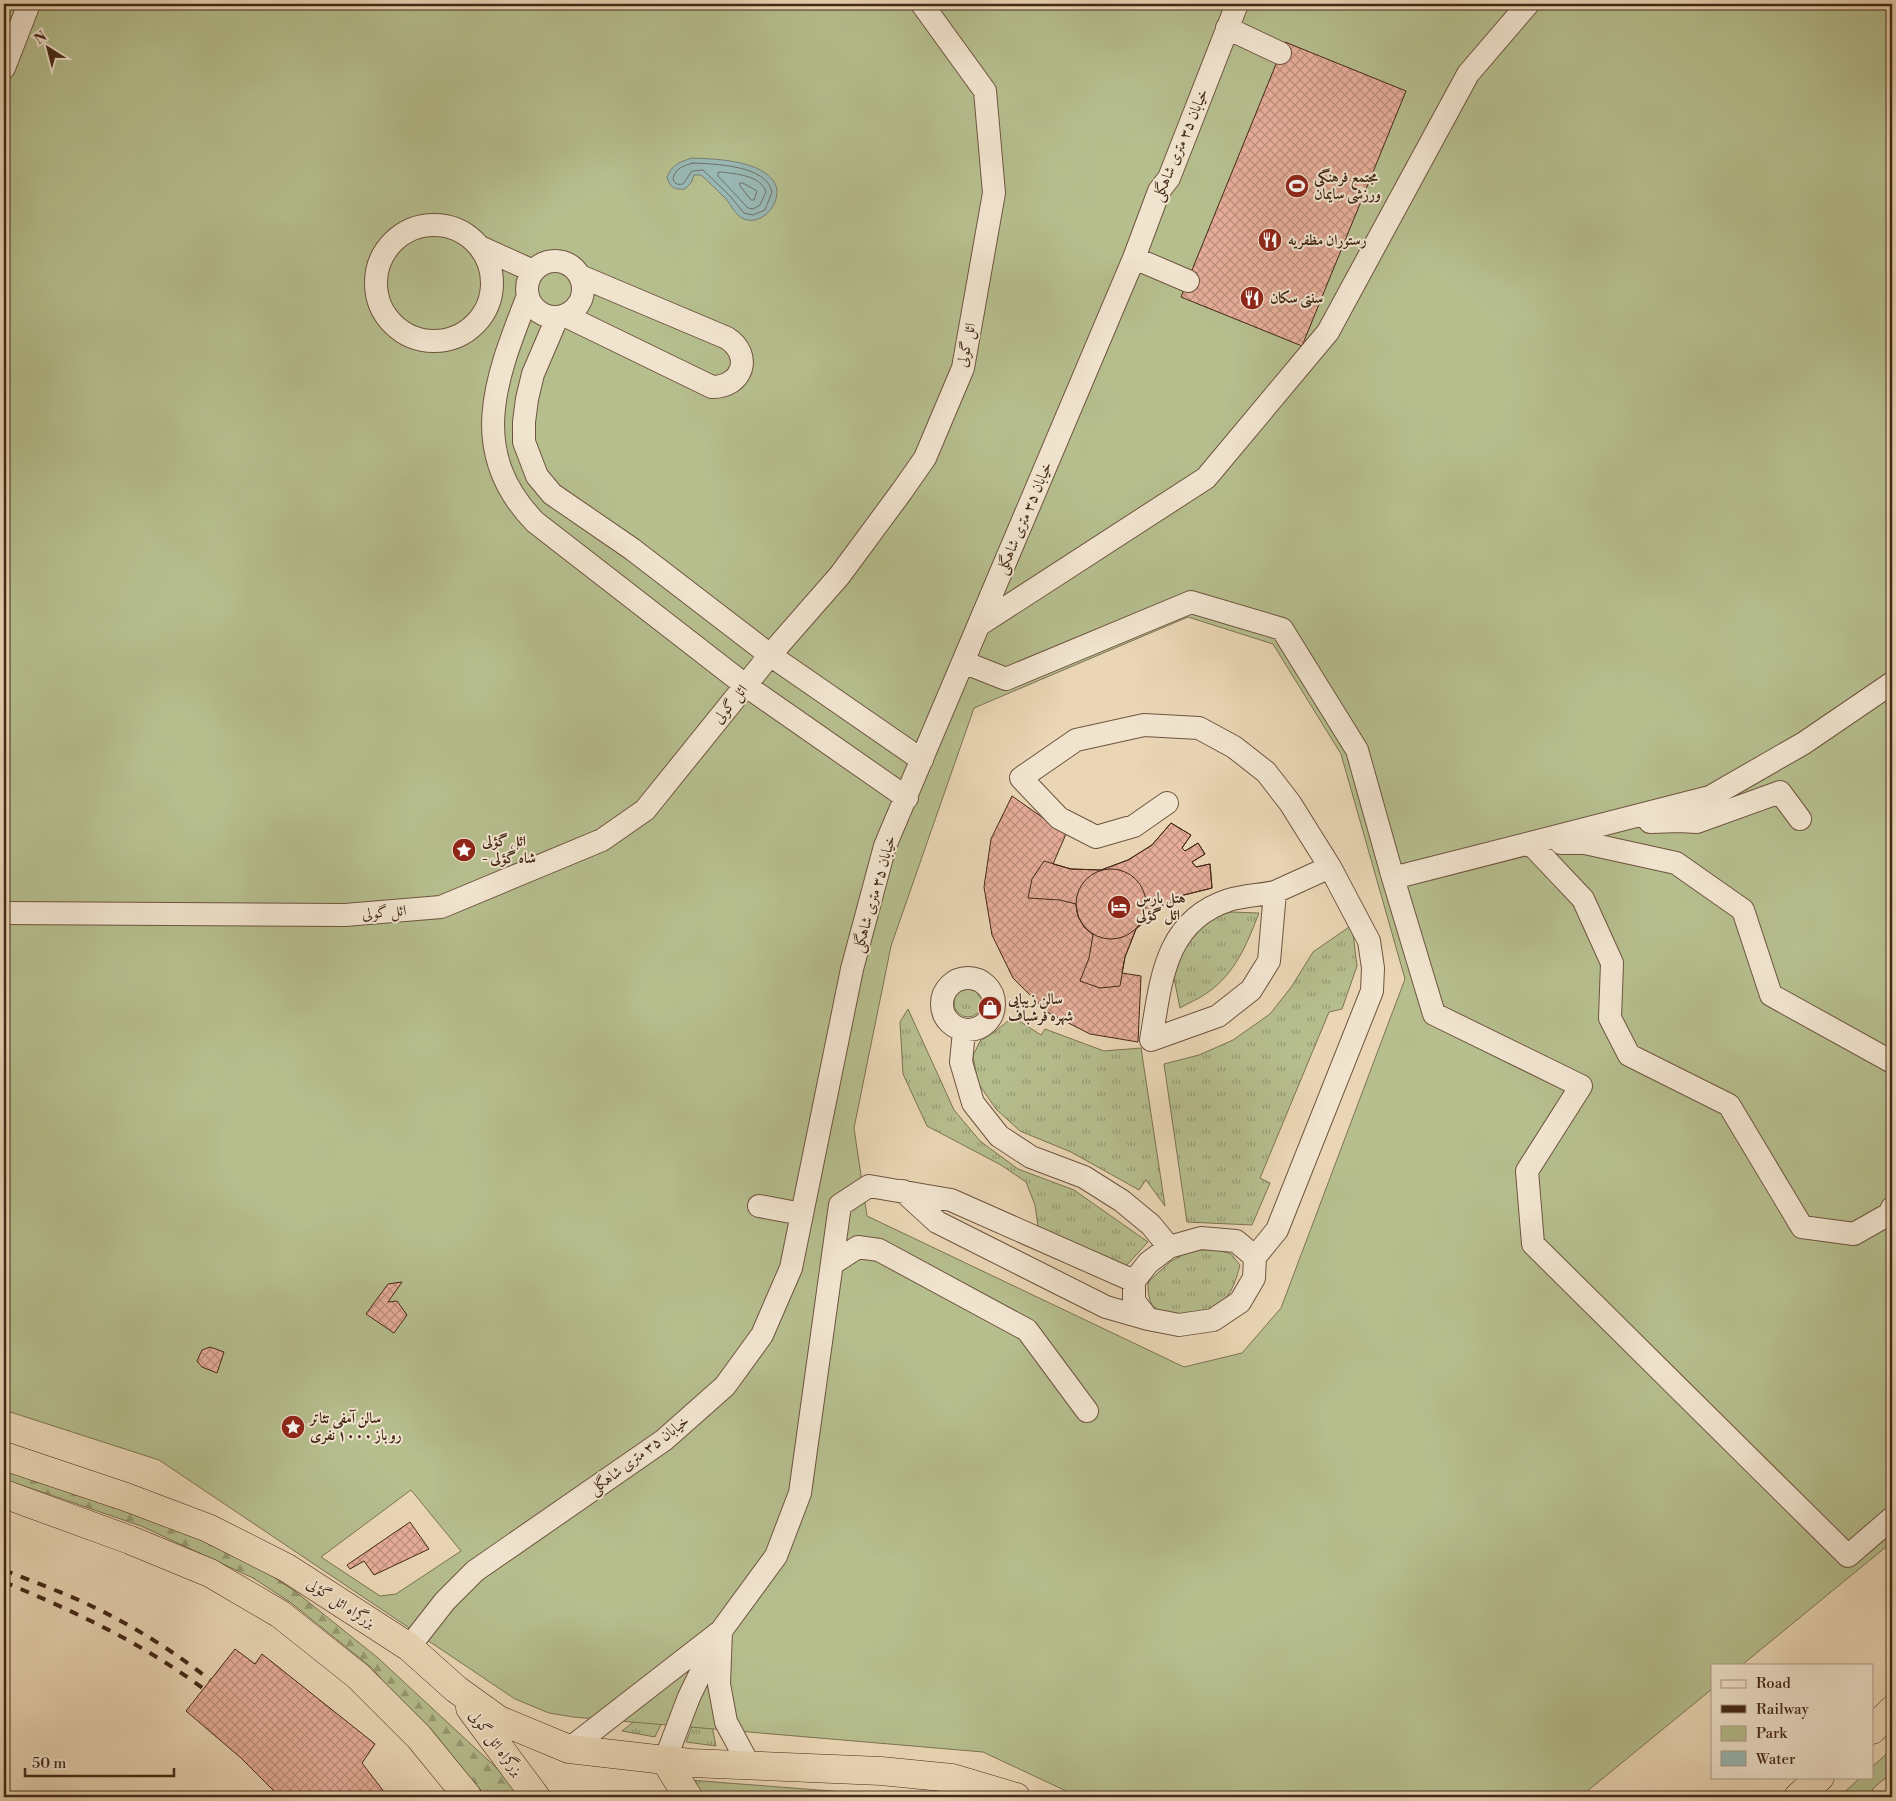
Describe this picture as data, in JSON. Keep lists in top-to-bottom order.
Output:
{
  "streets": {
    "highway": ["بزرگراه ائل گؤلی", "بزرگراه ائل گولی"],
    "street": ["خیابان ۳۵ متری شاهگلی", "ائل گولی"]
  },
  "crossings": [
    ["خیابان ۳۵ متری شاهگلی", "بزرگراه ائل گؤلی"],
    ["بزرگراه ائل گؤلی", "بزرگراه ائل گولی"]
  ],
  "places": {
    "sports": ["مجتمع فرهنگی ورزشی سایمان"],
    "restaurant": ["رستوران مظفریه", "سنتی سکان"],
    "place": ["ائل گؤلی - شاه گؤلی", "سالن آمفی تئاتر رو باز ۱۰۰۰ نفری"],
    "hotel": ["هتل پارس ائل گؤلی"],
    "shop": ["سالن زیبایی شهره فرشباف"]
  },
  "legend": [
    "Road",
    "Railway",
    "Park",
    "Water"
  ],
  "scale_bar": "50 m",
  "north": "top left"
}
